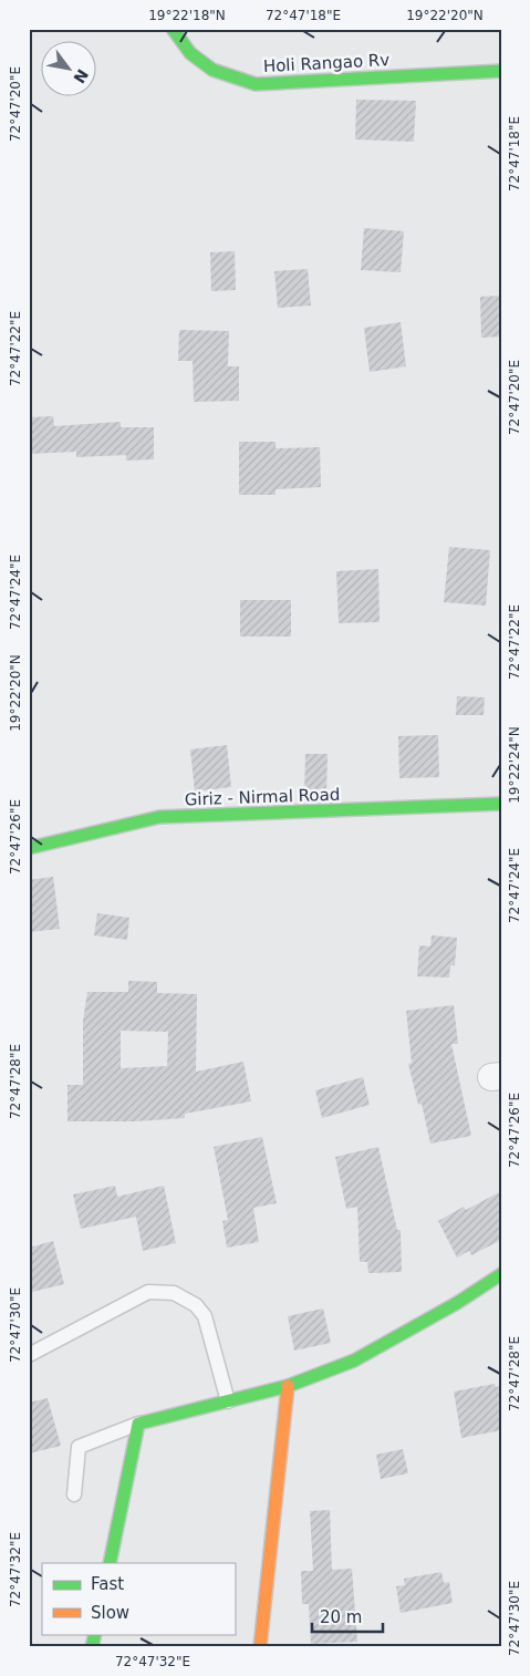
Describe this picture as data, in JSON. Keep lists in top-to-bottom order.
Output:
{
  "streets": {
    "street": ["Holi Rangao Rv", "Giriz - Nirmal Road"]
  },
  "legend": ["Fast", "Slow"],
  "scale_bar": "20 m",
  "north": "bottom right",
  "coordinates": [
    "19°22'18\"N",
    "72°47'18\"E",
    "19°22'20\"N",
    "72°47'20\"E",
    "72°47'22\"E",
    "72°47'24\"E",
    "19°22'24\"N",
    "72°47'26\"E",
    "72°47'28\"E",
    "72°47'30\"E",
    "72°47'32\"E"
  ]
}
